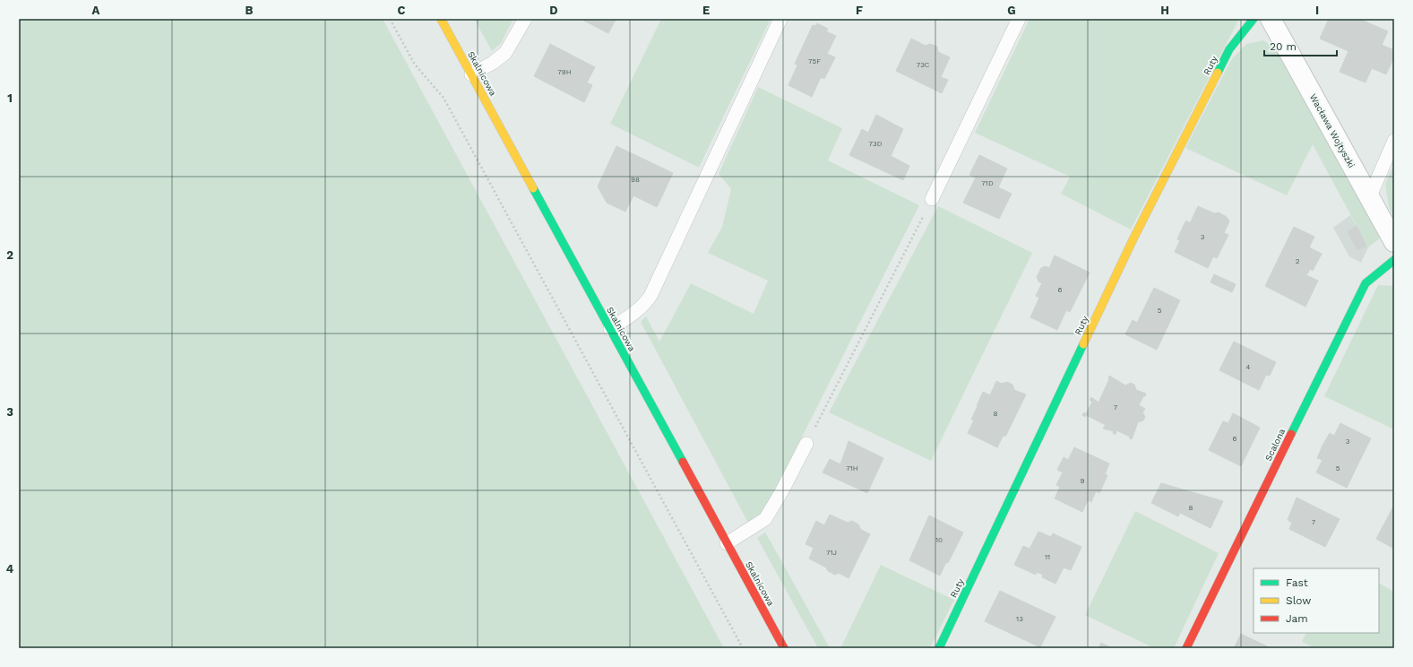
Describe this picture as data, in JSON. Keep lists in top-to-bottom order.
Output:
{
  "streets": {
    "street": [
      "Ruty",
      "Skalnicowa",
      "Wacława Wojtyszki",
      "Scalona"
    ]
  },
  "house_numbers": [
    "75F",
    "73C",
    "79H",
    "73D",
    "98",
    "71D",
    "3",
    "2",
    "6",
    "5",
    "4",
    "7",
    "8",
    "6",
    "3",
    "71H",
    "5",
    "9",
    "8",
    "7",
    "10",
    "71J",
    "11",
    "13"
  ],
  "legend": ["Fast", "Slow", "Jam"],
  "scale_bar": "20 m",
  "grid": {
    "columns": [
      "A",
      "B",
      "C",
      "D",
      "E",
      "F",
      "G",
      "H",
      "I"
    ],
    "rows": [
      "1",
      "2",
      "3",
      "4"
    ]
  }
}
